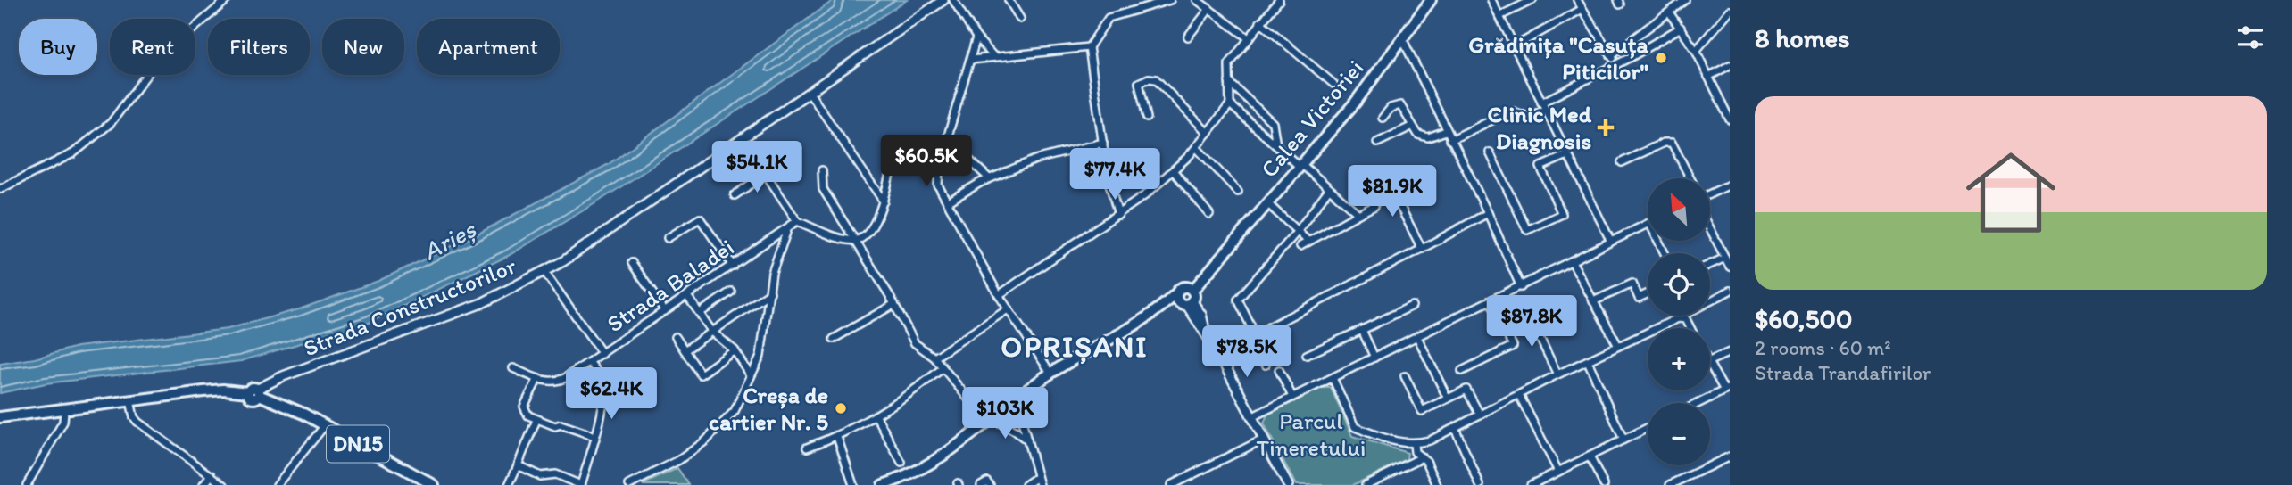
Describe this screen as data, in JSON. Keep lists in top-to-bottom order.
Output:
{
  "streets": {
    "main road": ["Calea Victoriei", "DN15"],
    "street": ["Strada Baladei", "Strada Constructorilor"]
  },
  "crossings": [
    ["Strada Constructorilor", "DN15"]
  ],
  "districts": ["OPRIȘANI"],
  "water": ["Arieș"],
  "parks": ["Parcul Tineretului"],
  "places": {
    "other": ["Grădinița \"Casuța Piticilor\"", "Creșa de cartier Nr. 5"],
    "health": ["Clinic Med Diagnosis"]
  },
  "north": "top left",
  "page": {
    "heading": "8 homes",
    "chip": [
      "Buy",
      "Rent",
      "Filters",
      "New",
      "Apartment"
    ],
    "list": [
      {
        "name": "$60,500",
        "note": "2 rooms · 60 m² · Strada Trandafirilor"
      }
    ],
    "price": [
      "$60.5K",
      "$54.1K",
      "$77.4K",
      "$81.9K",
      "$87.8K",
      "$78.5K",
      "$62.4K",
      "$103K"
    ],
    "map_buttons": ["+", "−"]
  }
}
